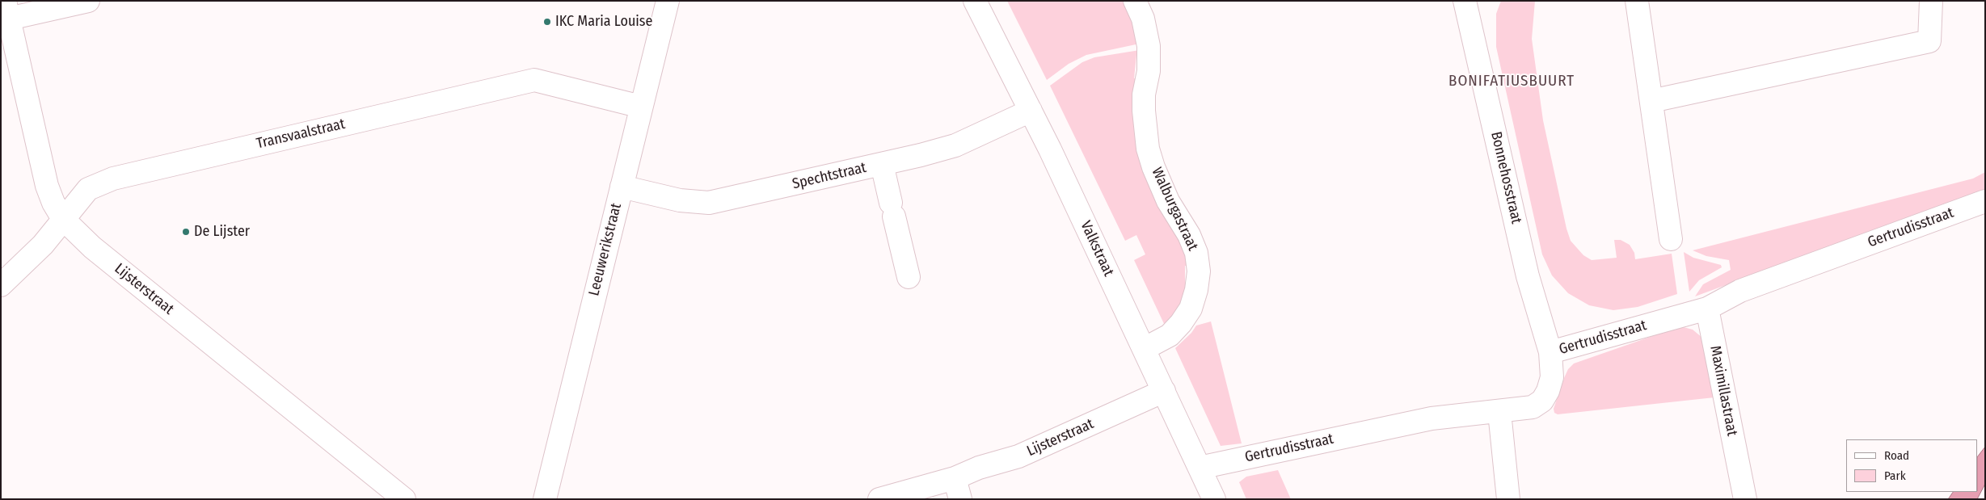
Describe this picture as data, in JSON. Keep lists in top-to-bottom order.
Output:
{
  "streets": {
    "street": [
      "Transvaalstraat",
      "Spechtstraat",
      "Bonnehosstraat",
      "Walburgastraat",
      "Gertrudisstraat",
      "Valkstraat",
      "Leeuwerikstraat",
      "Lijsterstraat",
      "Maximillastraat"
    ]
  },
  "crossings": [
    ["Transvaalstraat", "Leeuwerikstraat"],
    ["Transvaalstraat", "Lijsterstraat"],
    ["Spechtstraat", "Valkstraat"],
    ["Spechtstraat", "Leeuwerikstraat"],
    ["Bonnehosstraat", "Gertrudisstraat"],
    ["Walburgastraat", "Valkstraat"],
    ["Gertrudisstraat", "Valkstraat"],
    ["Gertrudisstraat", "Maximillastraat"],
    ["Valkstraat", "Lijsterstraat"]
  ],
  "districts": ["BONIFATIUSBUURT"],
  "places": ["IKC Maria Louise", "De Lijster"],
  "legend": ["Road", "Park"]
}
